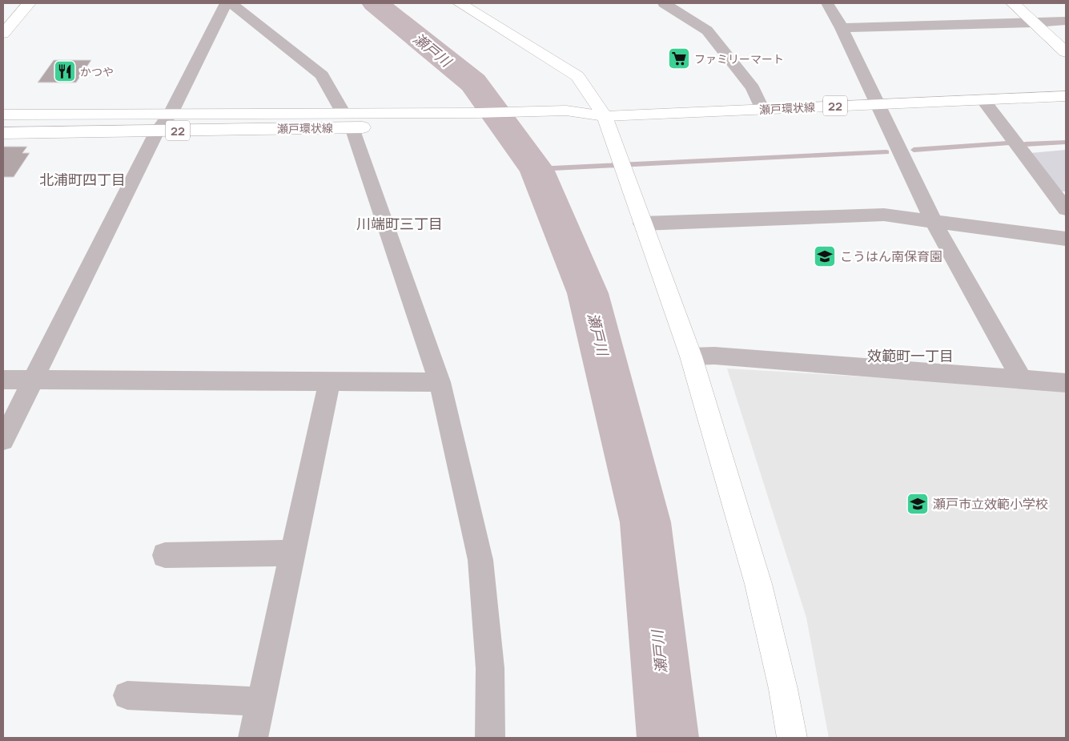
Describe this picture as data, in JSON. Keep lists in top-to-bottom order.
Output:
{
  "streets": {
    "main road": ["22", "瀬戸環状線"]
  },
  "districts": ["北浦町四丁目", "川端町三丁目", "效範町一丁目"],
  "water": ["瀬戸川"],
  "places": {
    "supermarket": ["ファミリーマート"],
    "restaurant": ["かつや"],
    "school or university": ["こうはん南保育園", "瀬戸市立效範小学校"]
  }
}
